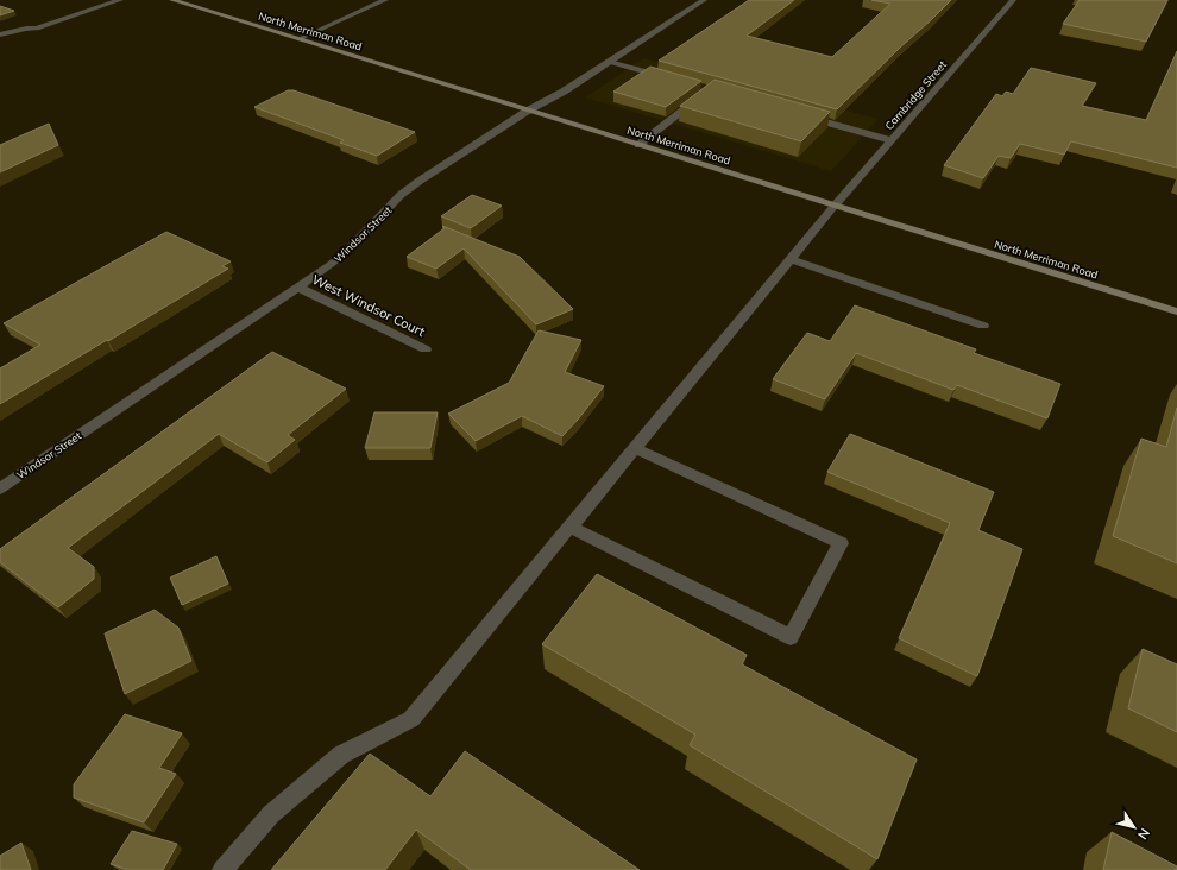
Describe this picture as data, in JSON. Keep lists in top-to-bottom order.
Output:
{
  "streets": {
    "main road": ["North Merriman Road"],
    "street": ["Cambridge Street", "Windsor Street", "West Windsor Court"]
  },
  "crossings": [
    ["North Merriman Road", "Cambridge Street"],
    ["North Merriman Road", "Windsor Street"],
    ["Windsor Street", "West Windsor Court"]
  ],
  "north": "bottom right"
}
